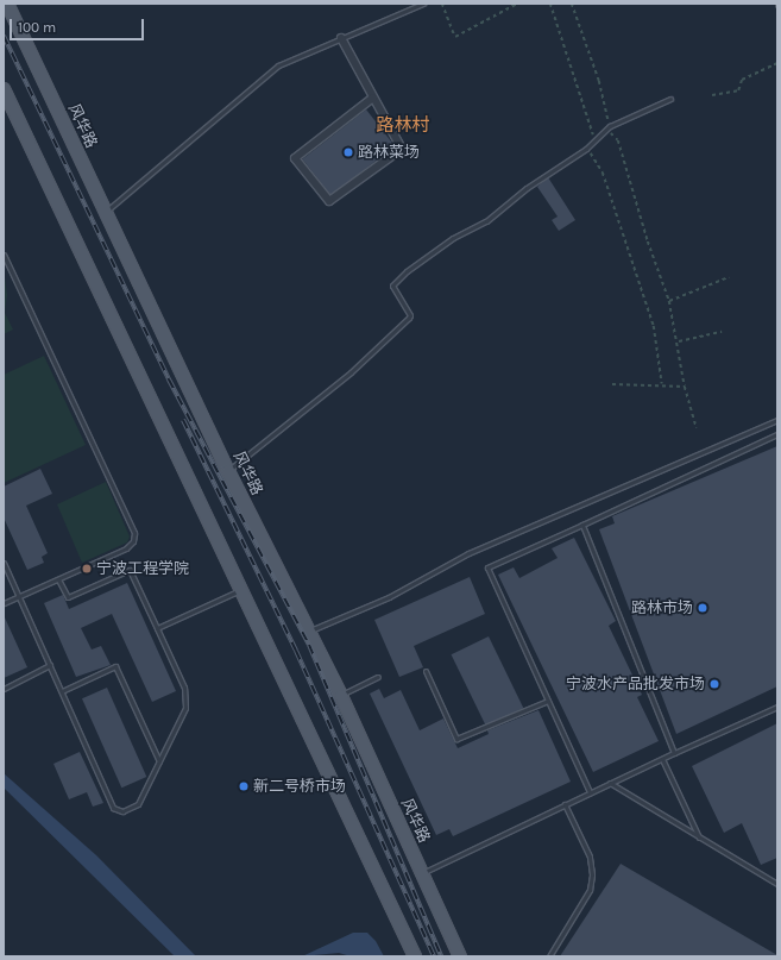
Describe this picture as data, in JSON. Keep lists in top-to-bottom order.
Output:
{
  "streets": {
    "main road": ["风华路"]
  },
  "districts": ["路林村"],
  "places": [
    "路林菜场",
    "宁波工程学院",
    "路林市场",
    "宁波水产品批发市场",
    "新二号桥市场"
  ],
  "scale_bar": "100 m"
}
